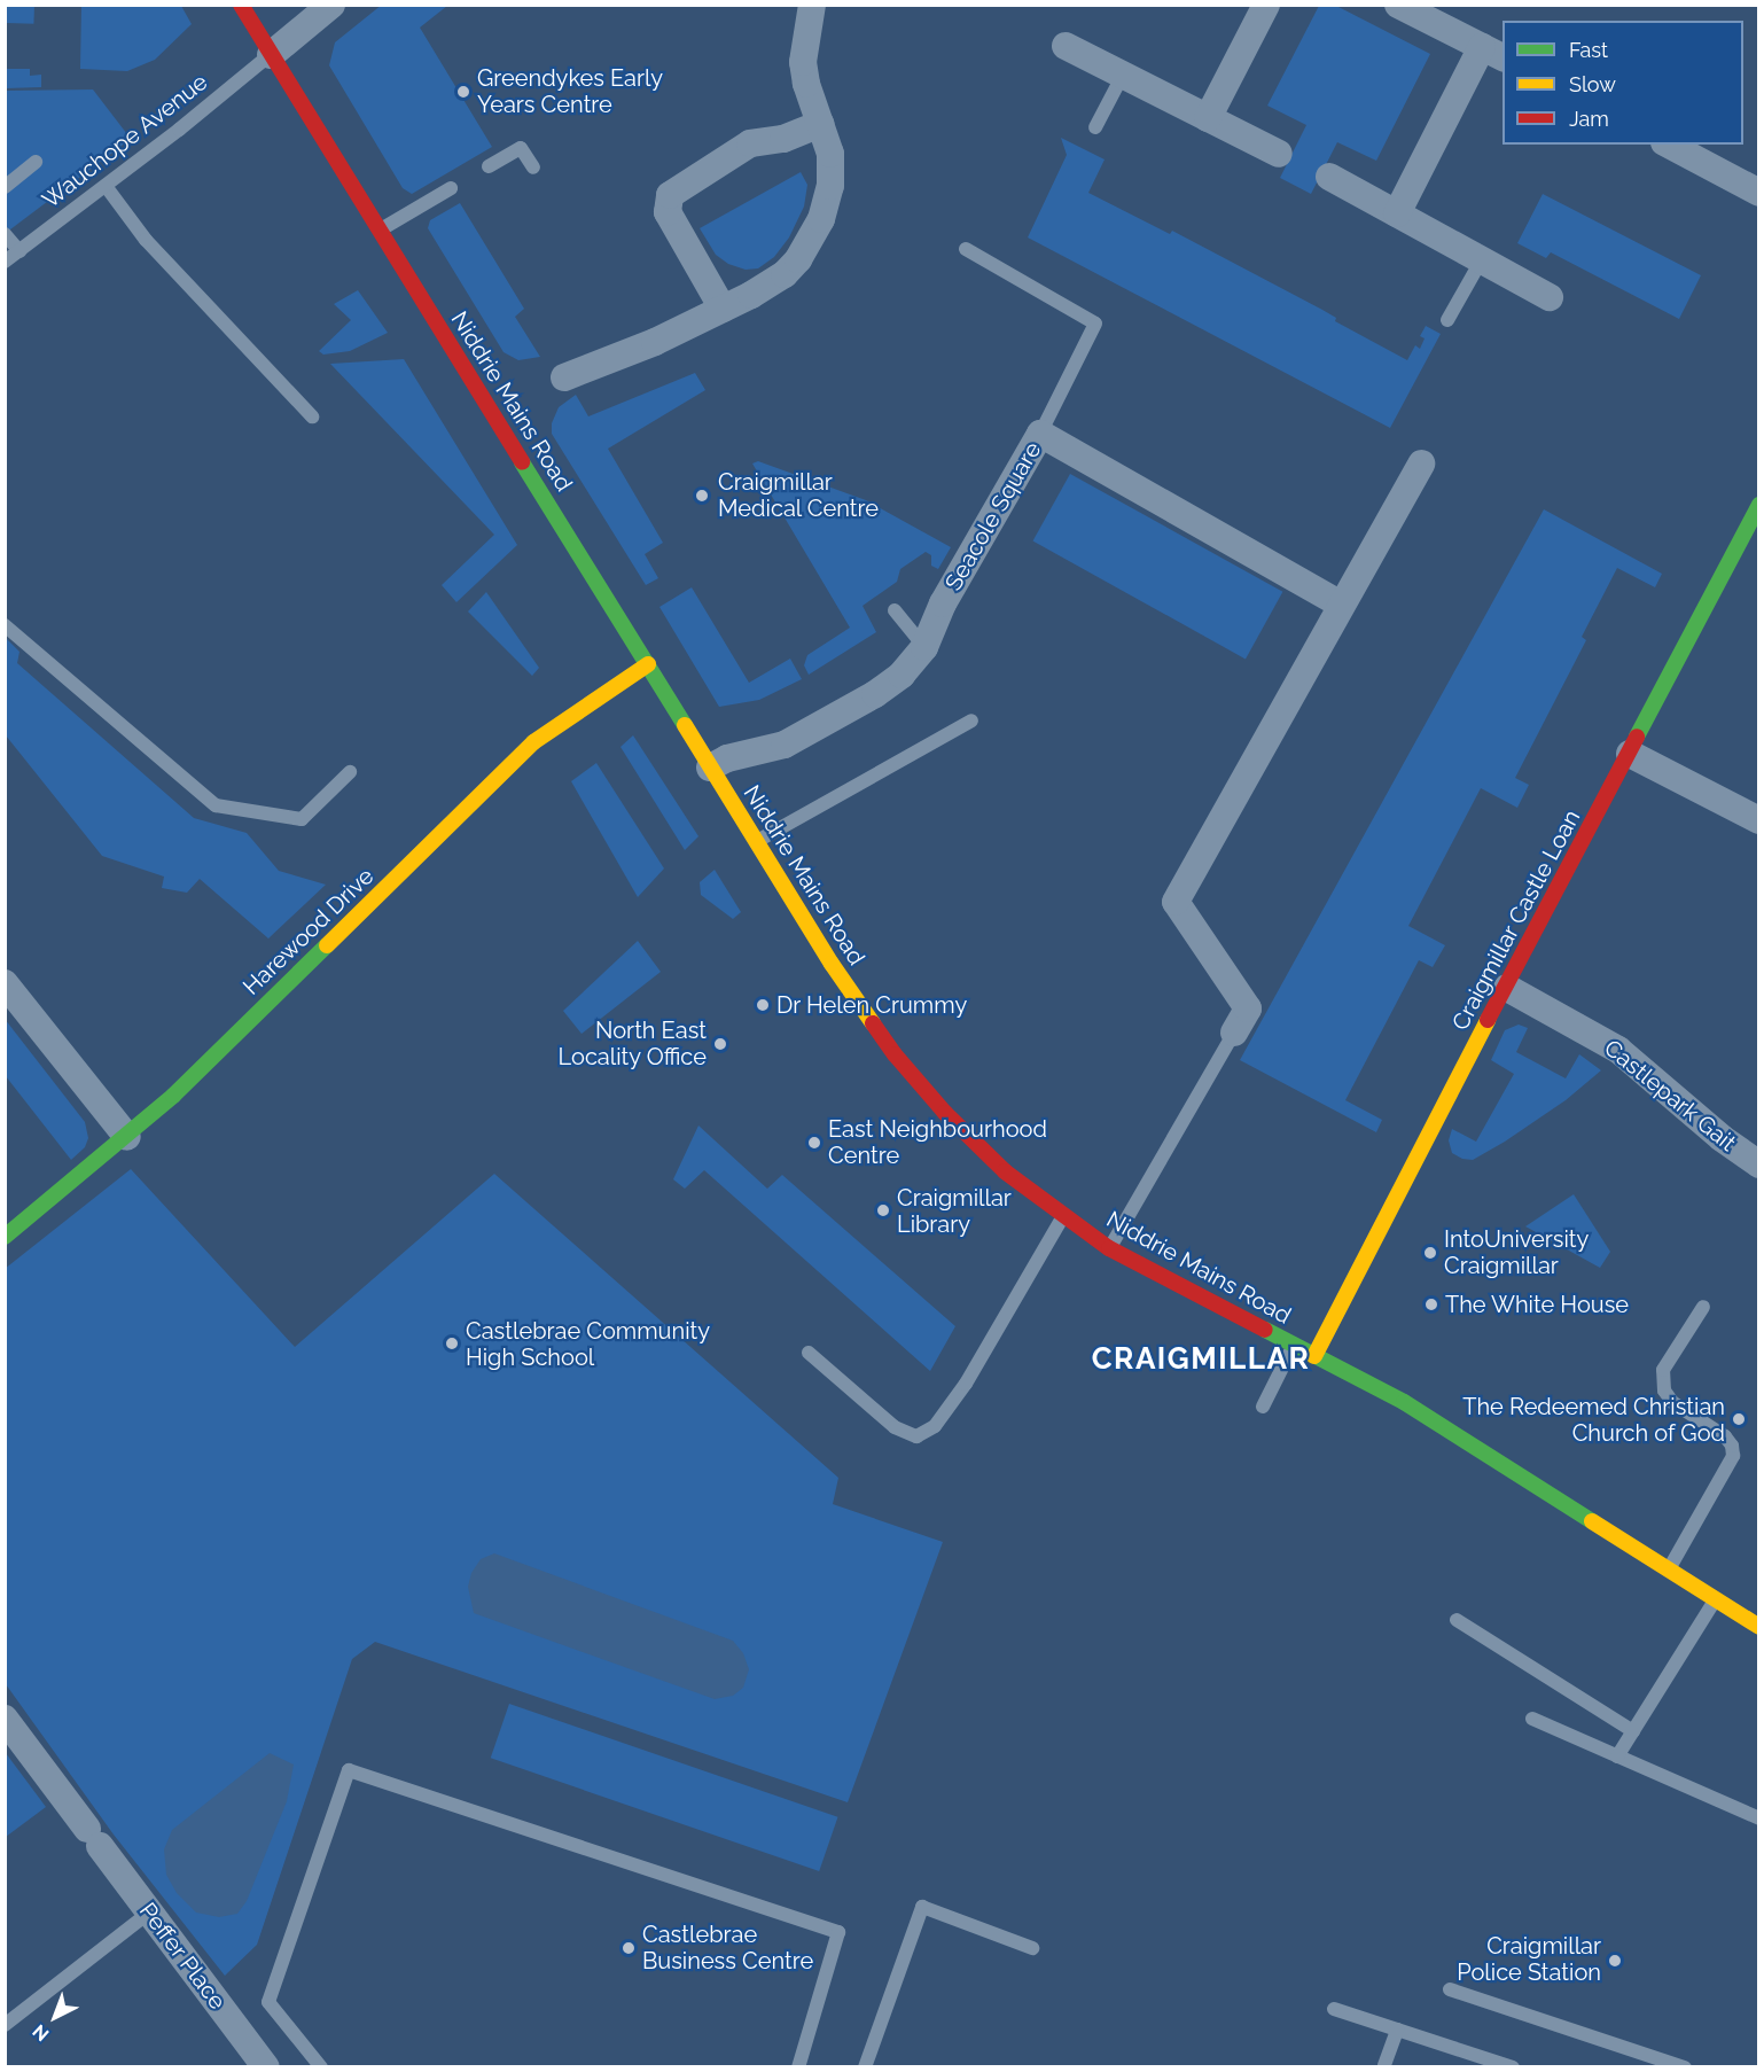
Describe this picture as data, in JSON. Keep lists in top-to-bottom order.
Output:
{
  "streets": {
    "main road": ["Niddrie Mains Road", "Craigmillar Castle Loan", "Harewood Drive"],
    "street": ["Seacole Square", "Castlepark Gait", "Peffer Place"],
    "lane": ["Wauchope Avenue"]
  },
  "crossings": [
    ["Wauchope Avenue", "Niddrie Mains Road"],
    ["Niddrie Mains Road", "Seacole Square"],
    ["Niddrie Mains Road", "Craigmillar Castle Loan"],
    ["Niddrie Mains Road", "Harewood Drive"],
    ["Craigmillar Castle Loan", "Castlepark Gait"]
  ],
  "districts": ["CRAIGMILLAR"],
  "places": [
    "Greendykes Early Years Centre",
    "Craigmillar Medical Centre",
    "Dr Helen Crummy",
    "North East Locality Office",
    "East Neighbourhood Centre",
    "Craigmillar Library",
    "IntoUniversity Craigmillar",
    "The White House",
    "Castlebrae Community High School",
    "The Redeemed Christian Church of God",
    "Castlebrae Business Centre",
    "Craigmillar Police Station"
  ],
  "legend": ["Fast", "Slow", "Jam"],
  "north": "bottom left"
}
